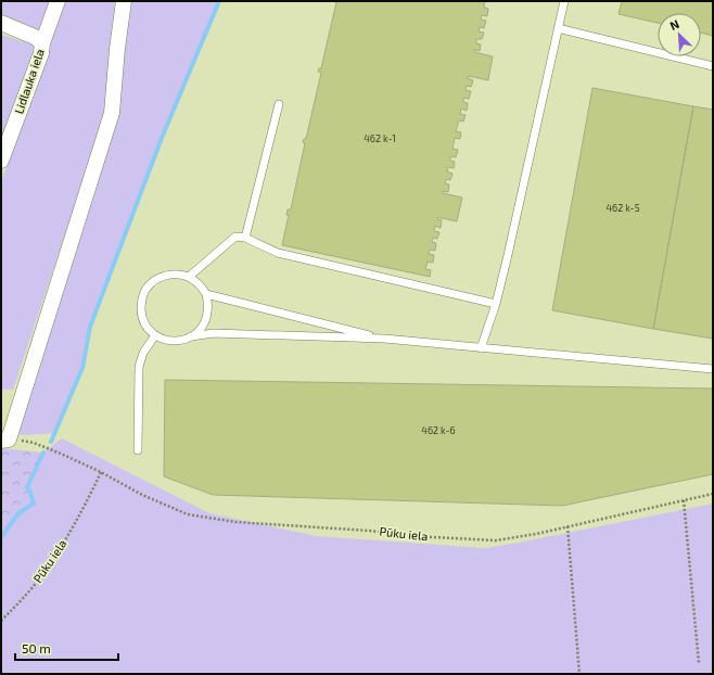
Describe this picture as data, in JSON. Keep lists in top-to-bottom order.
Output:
{
  "streets": {
    "street": ["Lidlauka iela"],
    "path": ["Pūku iela"]
  },
  "house_numbers": ["462 k-1", "462 k-5", "462 k-6"],
  "scale_bar": "50 m",
  "north": "top left"
}
